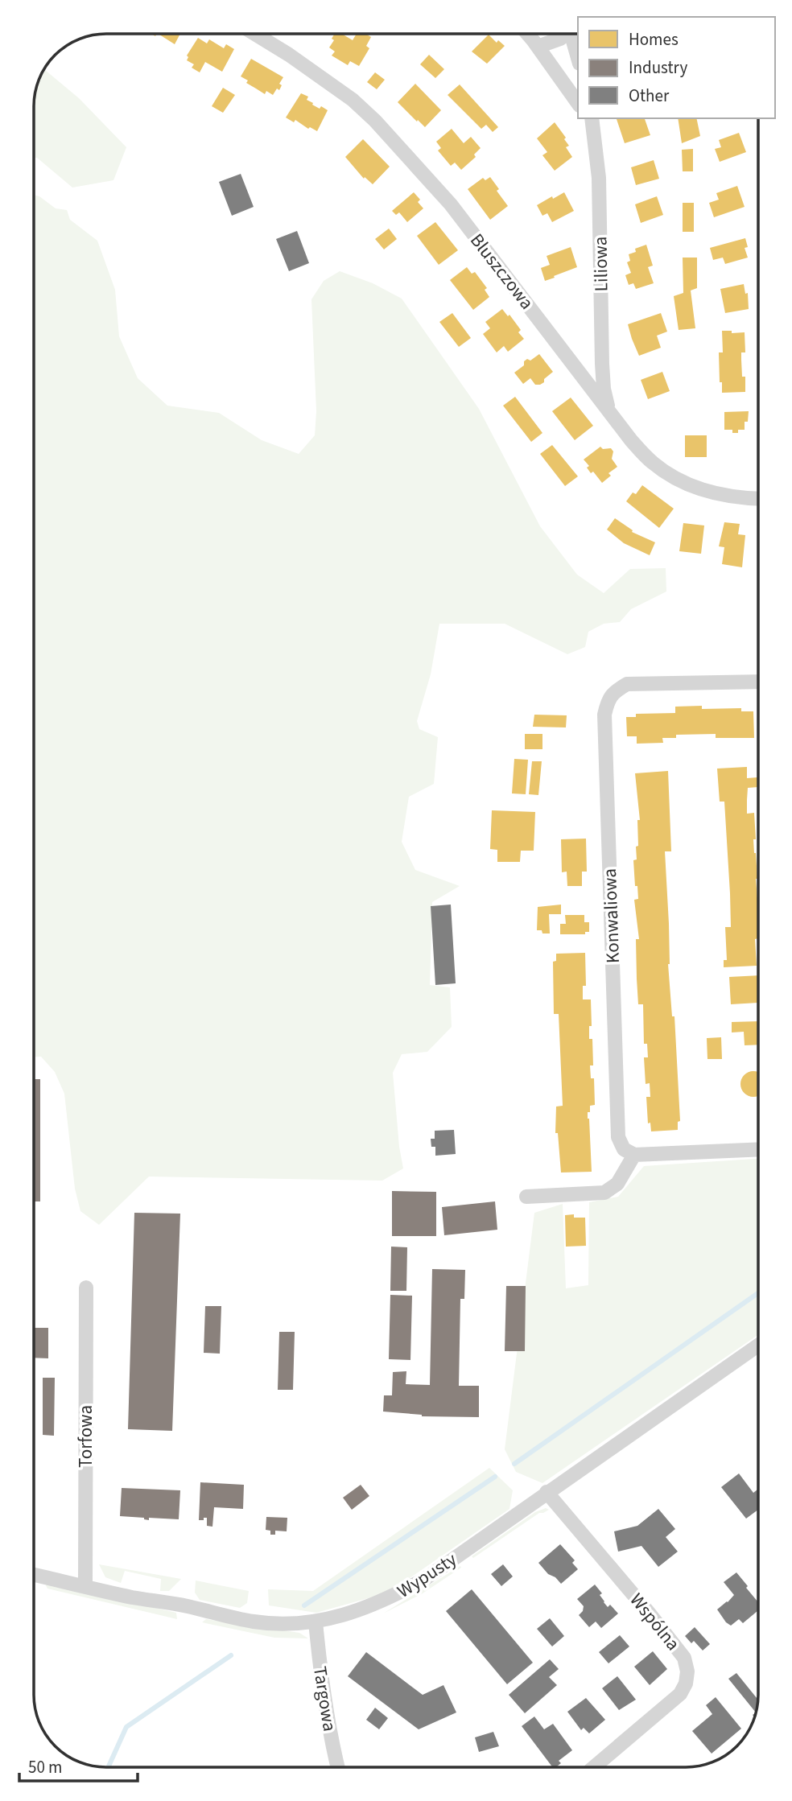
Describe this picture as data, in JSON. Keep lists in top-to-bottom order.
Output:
{
  "streets": {
    "street": [
      "Liliowa",
      "Bluszczowa",
      "Konwaliowa",
      "Torfowa",
      "Wypusty",
      "Wspólna",
      "Targowa"
    ]
  },
  "crossings": [
    ["Liliowa", "Bluszczowa"],
    ["Torfowa", "Wypusty"],
    ["Wypusty", "Wspólna"],
    ["Wypusty", "Targowa"]
  ],
  "legend": ["Homes", "Industry", "Other"],
  "scale_bar": "50 m"
}
